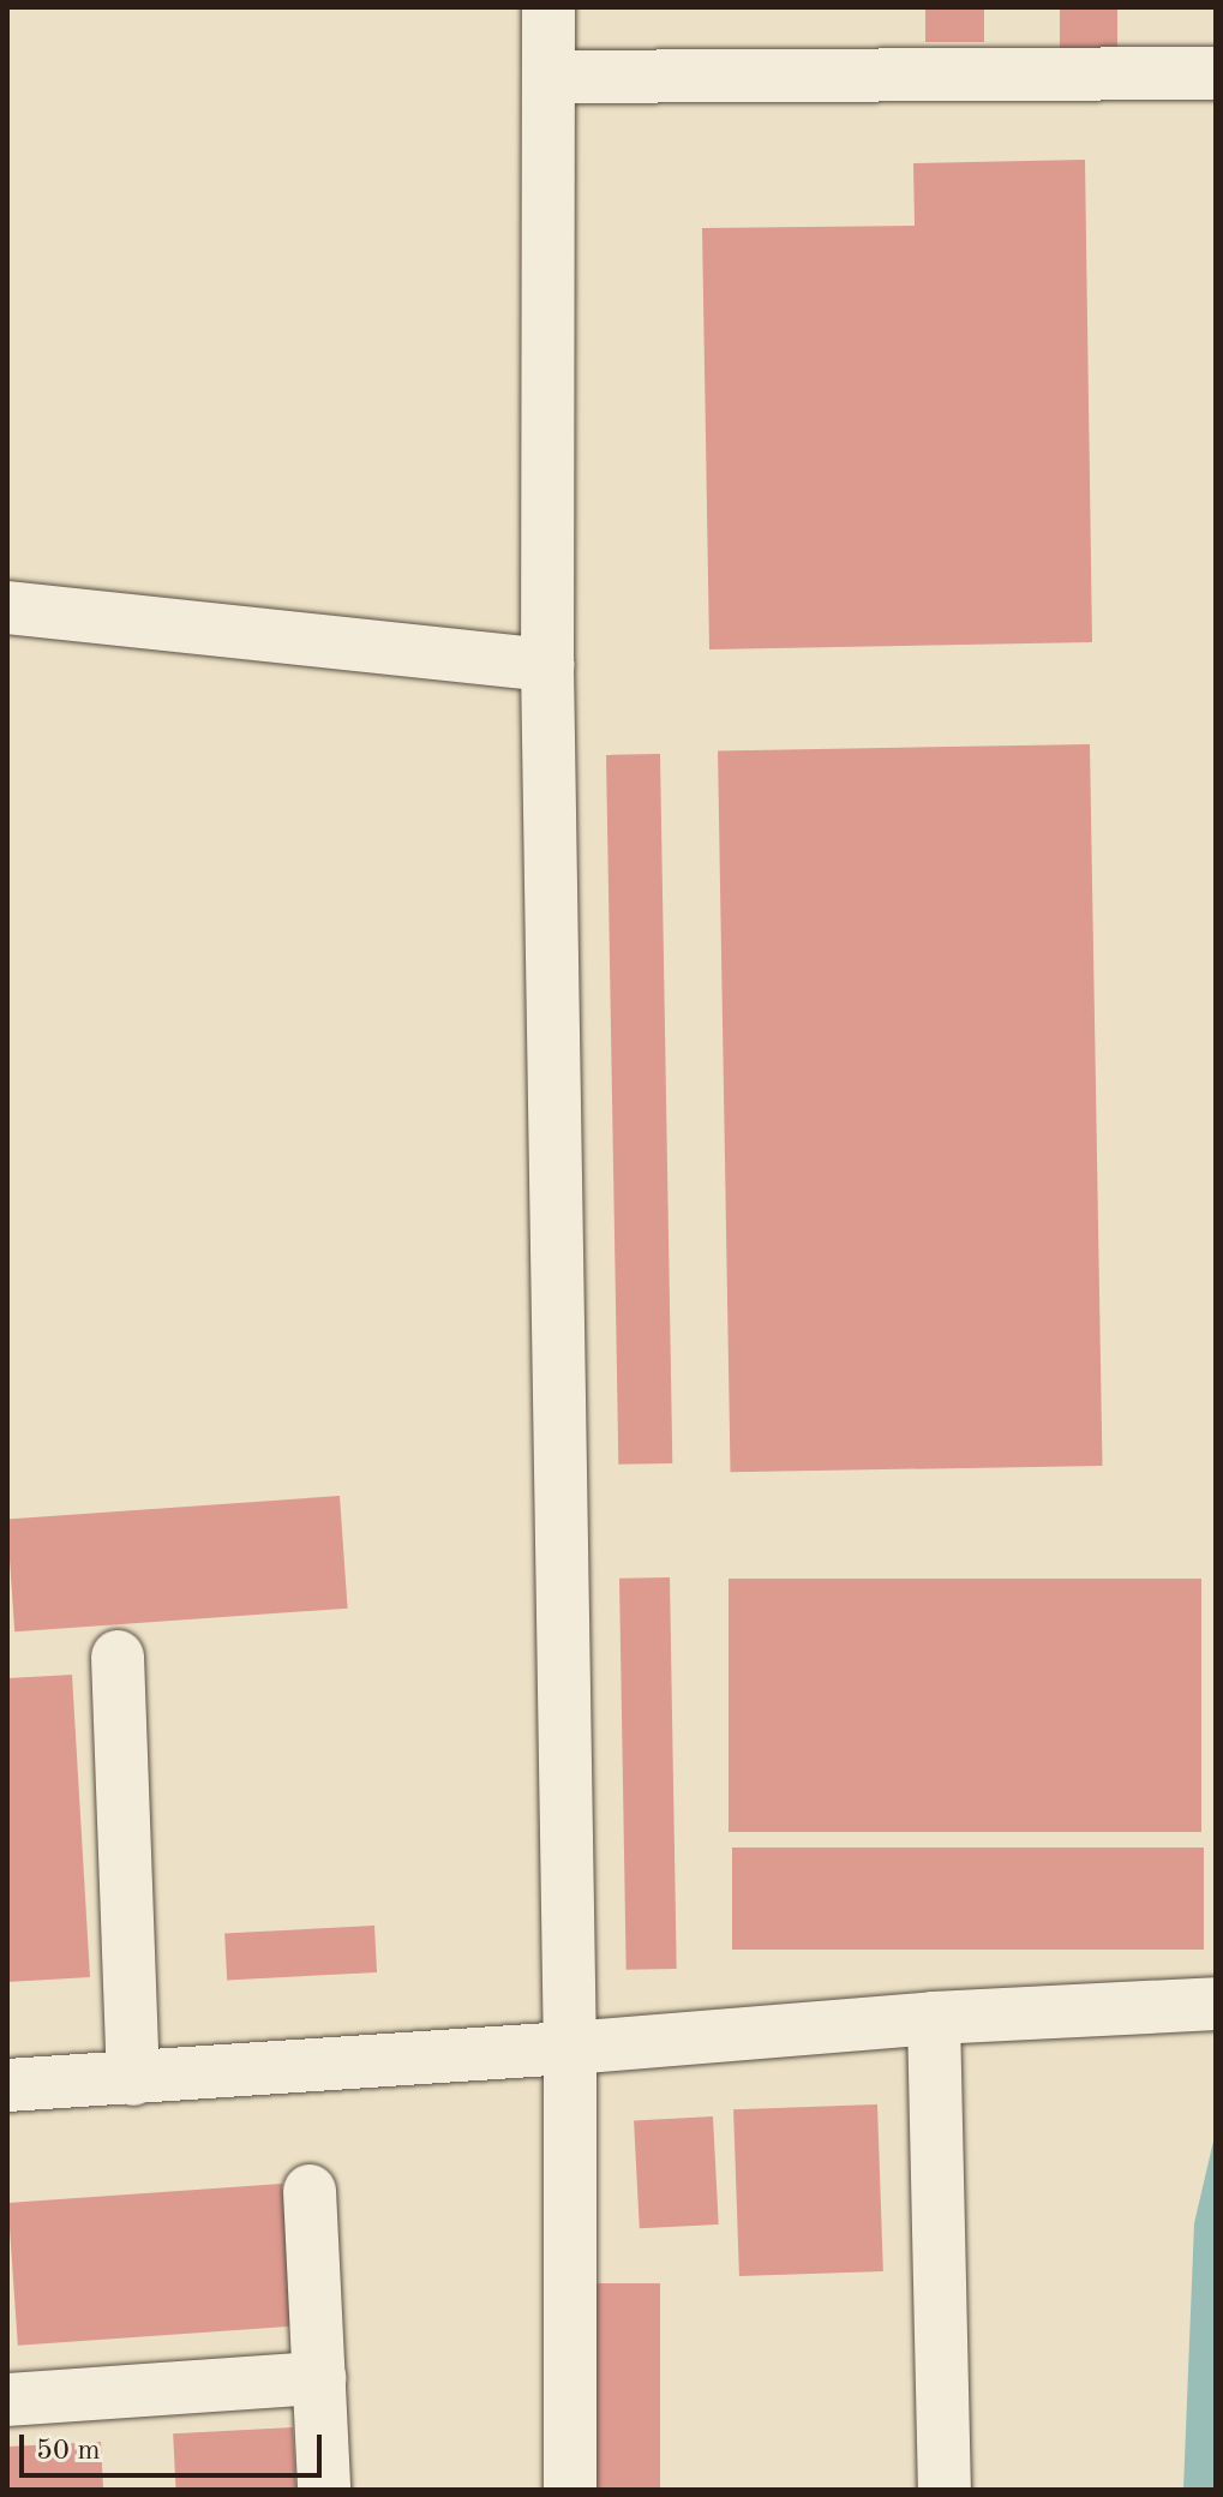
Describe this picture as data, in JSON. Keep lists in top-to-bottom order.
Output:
{
  "scale_bar": "50 m"
}
